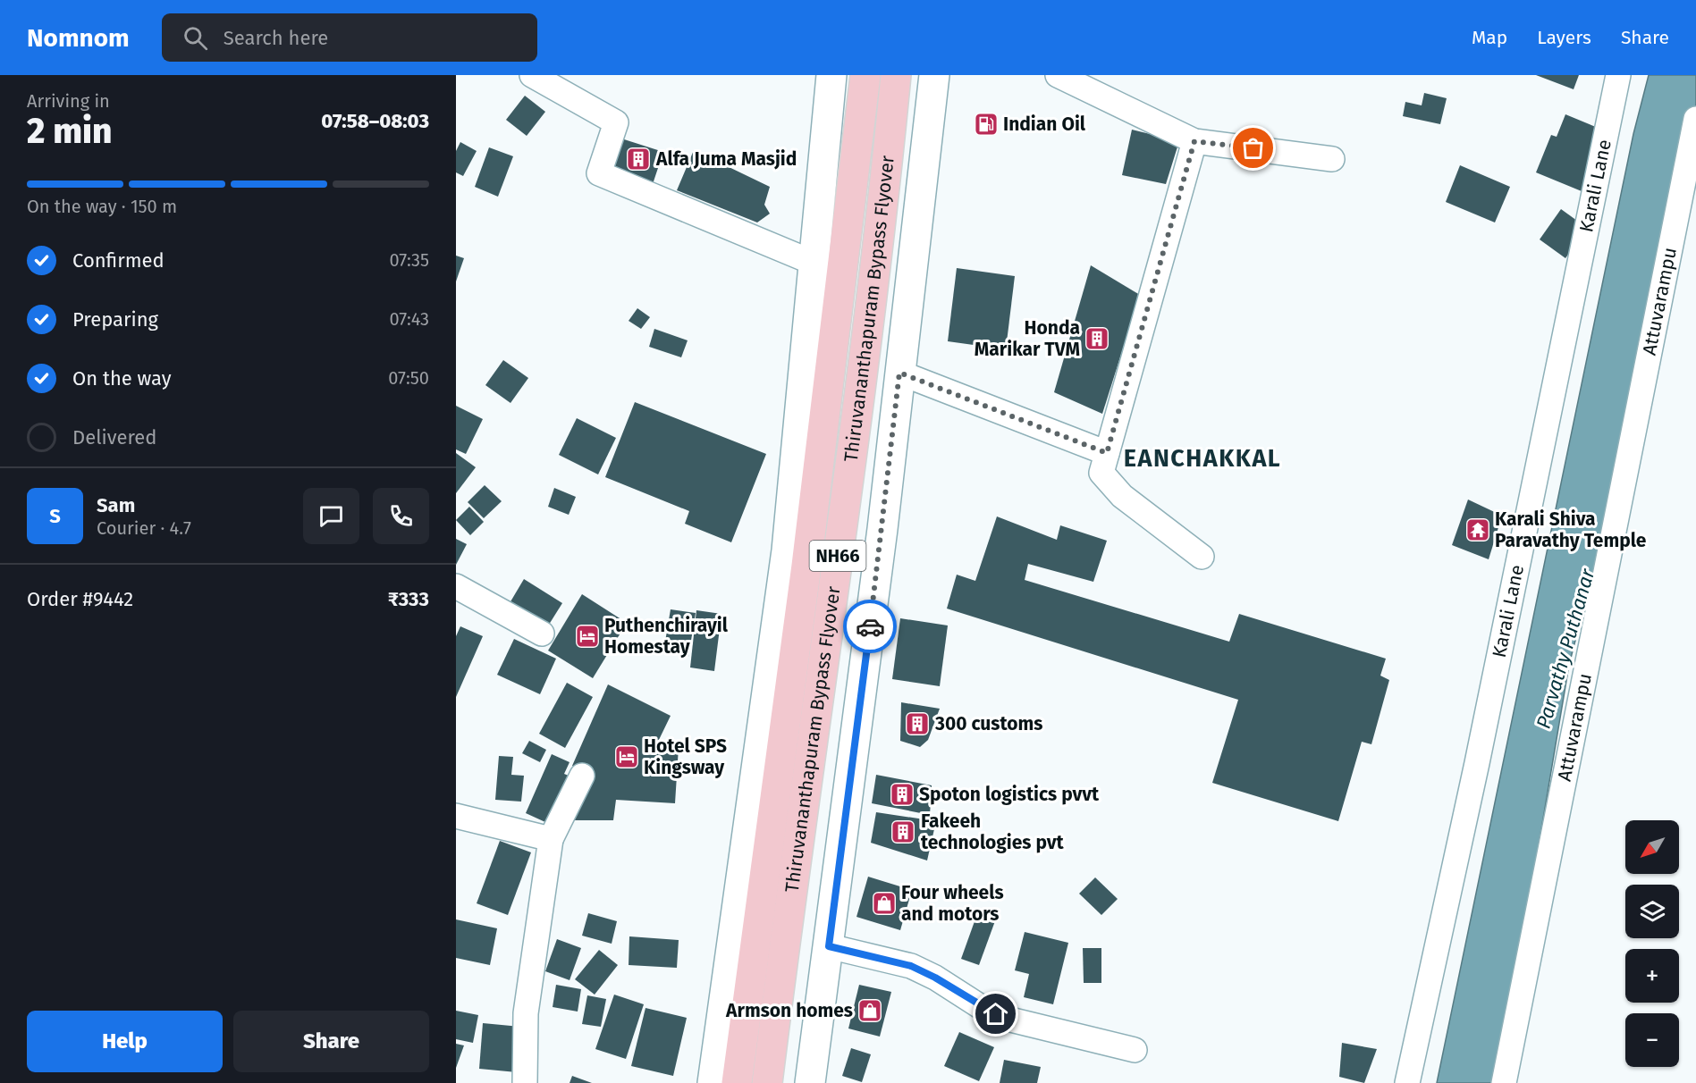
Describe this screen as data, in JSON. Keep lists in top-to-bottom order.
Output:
{
  "streets": {
    "highway": ["Thiruvananthapuram Bypass Flyover", "NH66"],
    "street": ["Karali Lane", "Attuvarampu"]
  },
  "districts": ["EANCHAKKAL"],
  "water": ["Parvathy Puthanar"],
  "places": {
    "fuel station": ["Indian Oil"],
    "building": [
      "Alfa Juma Masjid",
      "Honda Marikar TVM",
      "300 customs",
      "Spoton logistics pvvt",
      "Fakeeh technologies pvt"
    ],
    "temple": ["Karali Shiva Paravathy Temple"],
    "hotel": ["Puthenchirayil Homestay", "Hotel SPS Kingsway"],
    "shop": ["Four wheels and motors", "Armson homes"]
  },
  "north": "bottom left",
  "page": {
    "header": "Nomnom",
    "search": "Search here",
    "nav": ["Map", "Layers", "Share"],
    "heading": ["2 min", "Arriving in", "07:58–08:03"],
    "panel": [
      "Sam",
      "Courier · 4.7",
      "Order #9442",
      "₹333"
    ],
    "bar": "On the way · 150 m",
    "list": [
      ["Confirmed", "07:35"],
      ["Preparing", "07:43"],
      ["On the way", "07:50"],
      "Delivered"
    ],
    "round": "S",
    "map_buttons": ["+", "−"],
    "buttons": ["Help", "Share"]
  }
}
